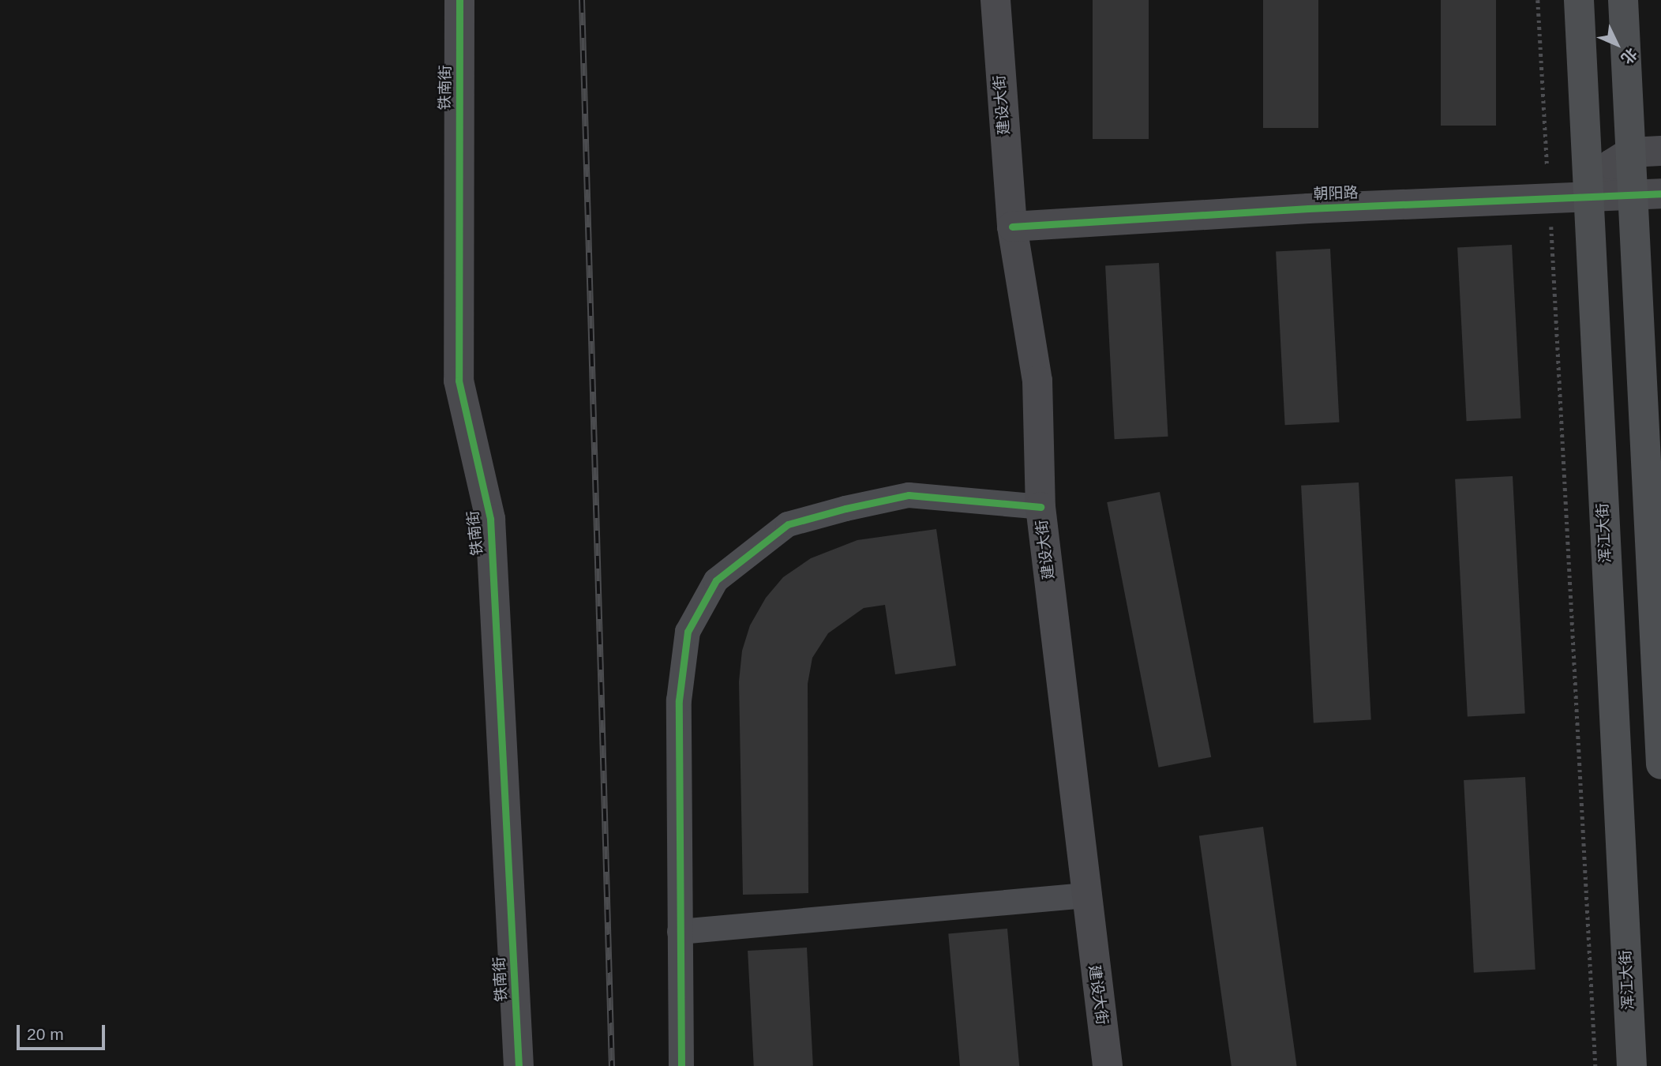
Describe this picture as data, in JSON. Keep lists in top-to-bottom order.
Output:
{
  "streets": {
    "main road": ["浑江大街"],
    "street": ["铁南街", "建设大街", "朝阳路"]
  },
  "crossings": [
    ["建设大街", "朝阳路"],
    ["朝阳路", "浑江大街"]
  ],
  "scale_bar": "20 m",
  "north": "bottom right"
}
